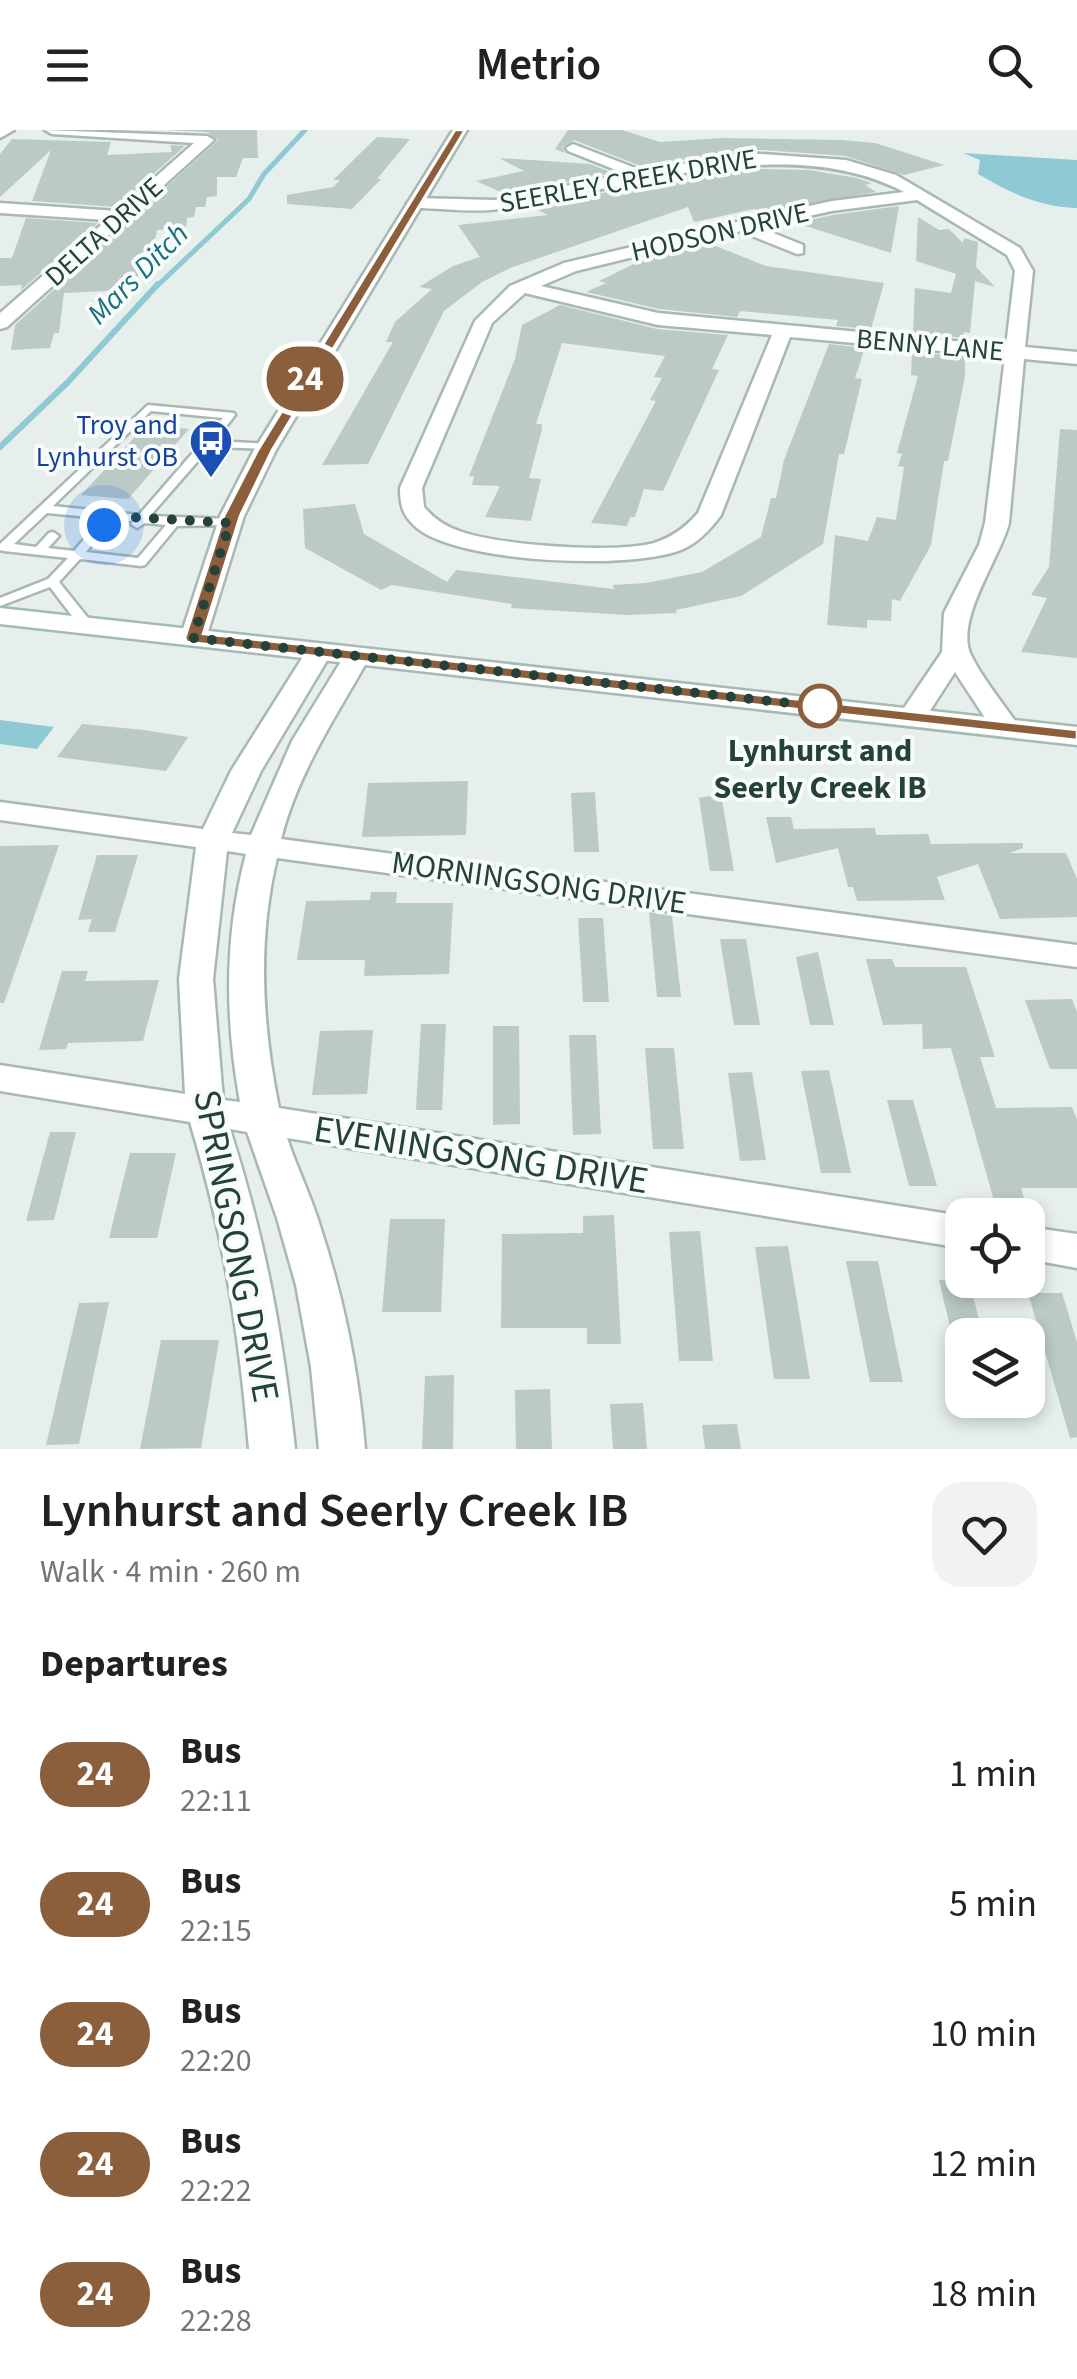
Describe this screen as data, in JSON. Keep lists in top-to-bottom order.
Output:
{
  "streets": {
    "street": [
      "SEERLEY CREEK DRIVE",
      "DELTA DRIVE",
      "HODSON DRIVE",
      "BENNY LANE",
      "MORNINGSONG DRIVE",
      "EVENINGSONG DRIVE",
      "SPRINGSONG DRIVE"
    ]
  },
  "crossings": [
    ["SEERLEY CREEK DRIVE", "HODSON DRIVE"],
    ["SEERLEY CREEK DRIVE", "BENNY LANE"],
    ["HODSON DRIVE", "BENNY LANE"],
    ["MORNINGSONG DRIVE", "SPRINGSONG DRIVE"],
    ["EVENINGSONG DRIVE", "SPRINGSONG DRIVE"]
  ],
  "water": ["Mars Ditch"],
  "places": {
    "bus stop": ["Troy and Lynhurst OB"],
    "other": ["Lynhurst and Seerly Creek IB"]
  },
  "lines": ["bus line 24"],
  "page": {
    "header": "Metrio",
    "on_map": "24",
    "heading": [
      ["Lynhurst and Seerly Creek IB", "Walk · 4 min · 260 m"],
      "Departures"
    ],
    "list": [
      {
        "mark": "24",
        "name": "Bus",
        "note": "22:11",
        "value": "1 min"
      },
      {
        "mark": "24",
        "name": "Bus",
        "note": "22:15",
        "value": "5 min"
      },
      {
        "mark": "24",
        "name": "Bus",
        "note": "22:20",
        "value": "10 min"
      },
      {
        "mark": "24",
        "name": "Bus",
        "note": "22:22",
        "value": "12 min"
      },
      {
        "mark": "24",
        "name": "Bus",
        "note": "22:28",
        "value": "18 min"
      }
    ]
  }
}
